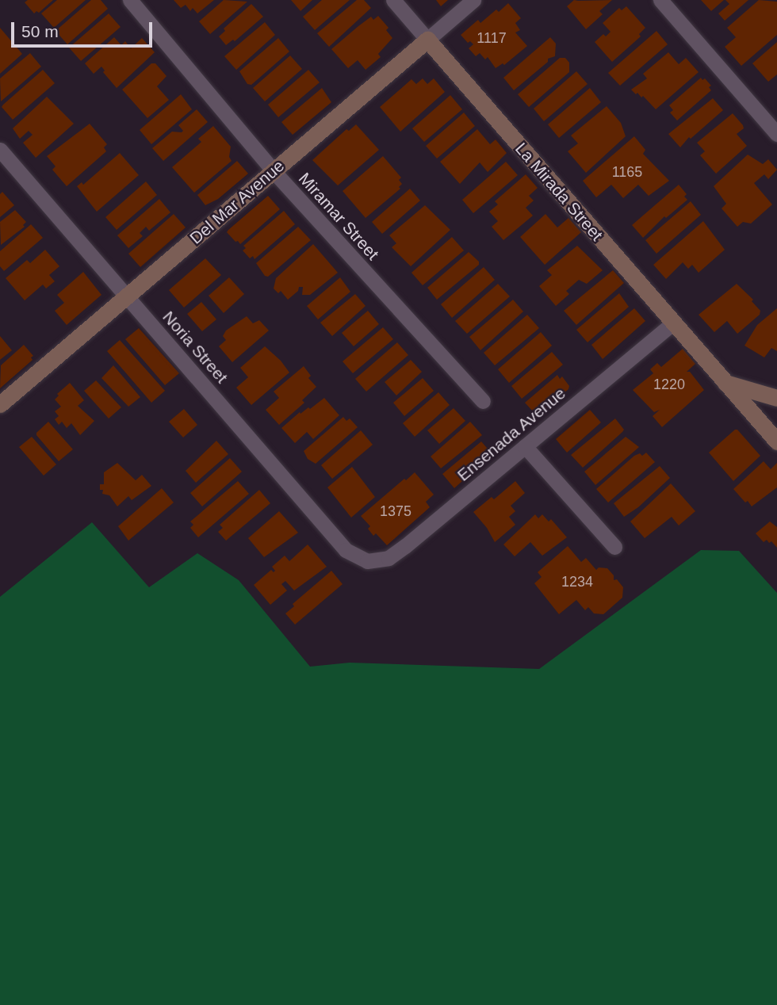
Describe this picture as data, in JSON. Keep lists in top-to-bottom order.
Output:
{
  "streets": {
    "street": [
      "La Mirada Street",
      "Del Mar Avenue",
      "Miramar Street",
      "Noria Street",
      "Ensenada Avenue"
    ]
  },
  "crossings": [
    ["La Mirada Street", "Del Mar Avenue"],
    ["La Mirada Street", "Ensenada Avenue"],
    ["Del Mar Avenue", "Miramar Street"],
    ["Del Mar Avenue", "Noria Street"],
    ["Noria Street", "Ensenada Avenue"]
  ],
  "house_numbers": [
    "1117",
    "1165",
    "1220",
    "1375",
    "1234"
  ],
  "scale_bar": "50 m"
}
